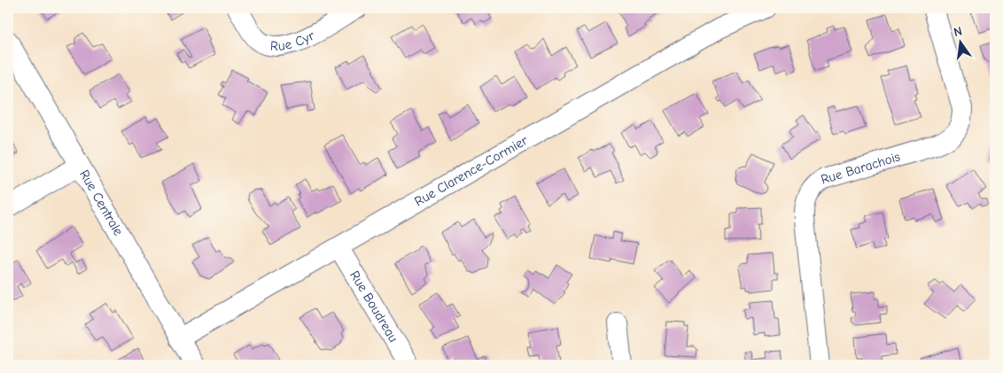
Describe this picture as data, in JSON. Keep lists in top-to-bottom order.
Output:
{
  "streets": {
    "street": [
      "Rue Cyr",
      "Rue Barachois",
      "Rue Clarence-Cormier",
      "Rue Centrale",
      "Rue Boudreau"
    ]
  },
  "crossings": [
    ["Rue Clarence-Cormier", "Rue Centrale"],
    ["Rue Clarence-Cormier", "Rue Boudreau"]
  ],
  "north": "top"
}
